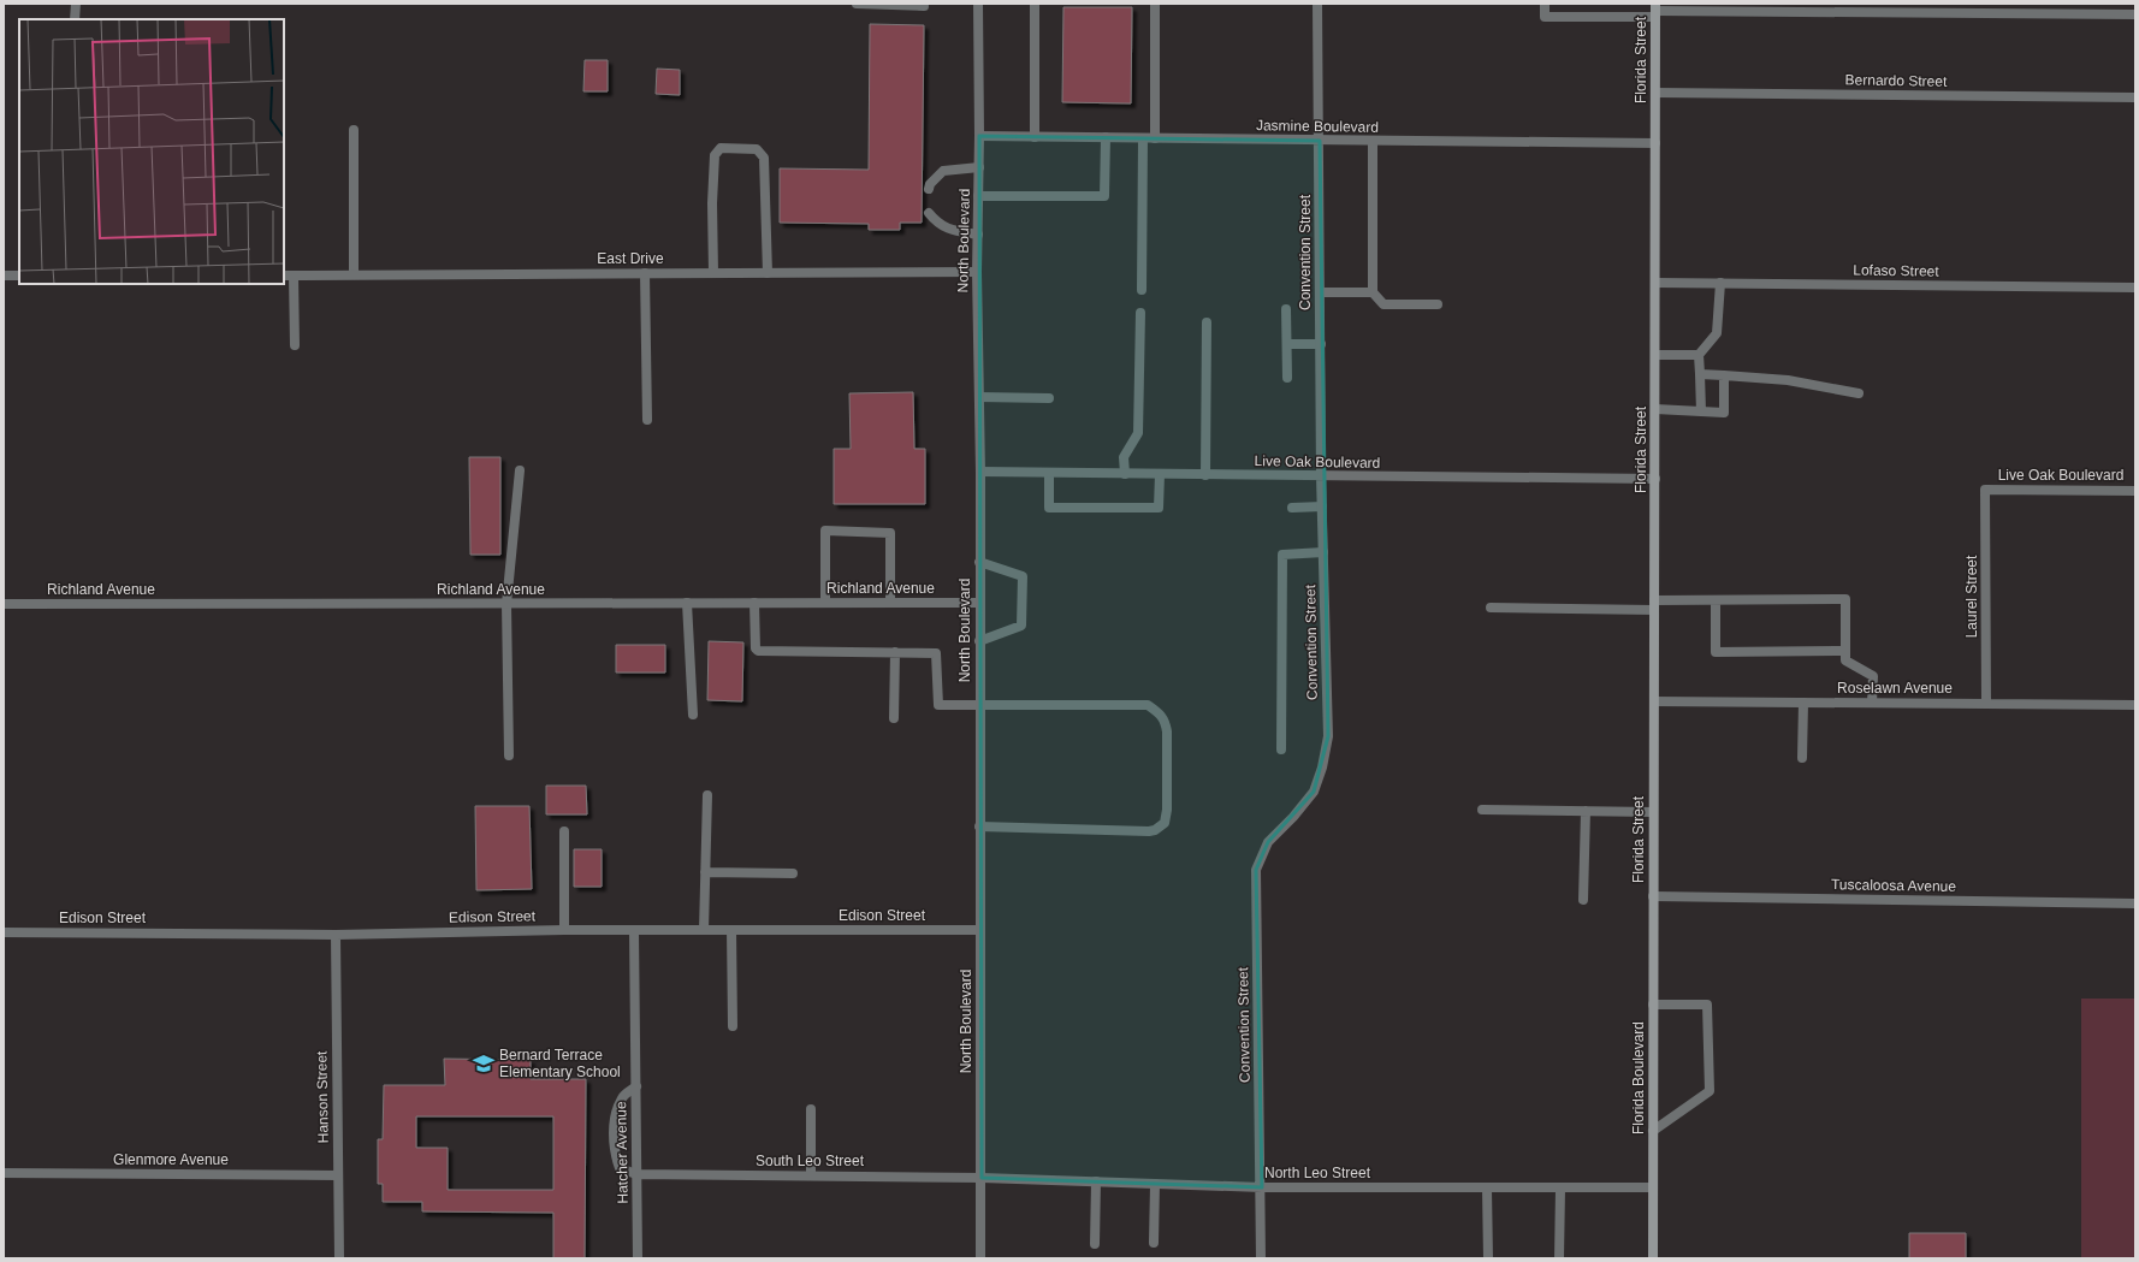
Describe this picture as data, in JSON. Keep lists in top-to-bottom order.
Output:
{
  "streets": {
    "main road": ["Florida Street", "Florida Boulevard"],
    "street": [
      "Bernardo Street",
      "Jasmine Boulevard",
      "North Boulevard",
      "Convention Street",
      "East Drive",
      "Lofaso Street",
      "Live Oak Boulevard",
      "Richland Avenue",
      "Laurel Street",
      "Roselawn Avenue",
      "Tuscaloosa Avenue",
      "Edison Street",
      "Hanson Street",
      "Hatcher Avenue",
      "Glenmore Avenue",
      "South Leo Street",
      "North Leo Street"
    ]
  },
  "crossings": [
    ["Florida Street", "Bernardo Street"],
    ["Florida Street", "Jasmine Boulevard"],
    ["Florida Street", "Lofaso Street"],
    ["Florida Street", "Live Oak Boulevard"],
    ["Florida Street", "Roselawn Avenue"],
    ["Florida Street", "Tuscaloosa Avenue"],
    ["Florida Street", "Florida Boulevard"],
    ["Jasmine Boulevard", "North Boulevard"],
    ["Jasmine Boulevard", "Convention Street"],
    ["North Boulevard", "East Drive"],
    ["North Boulevard", "Live Oak Boulevard"],
    ["North Boulevard", "Richland Avenue"],
    ["North Boulevard", "Edison Street"],
    ["North Boulevard", "South Leo Street"],
    ["North Boulevard", "North Leo Street"],
    ["Convention Street", "Live Oak Boulevard"],
    ["Convention Street", "North Leo Street"],
    ["Live Oak Boulevard", "Laurel Street"],
    ["Laurel Street", "Roselawn Avenue"],
    ["Tuscaloosa Avenue", "Florida Boulevard"],
    ["Edison Street", "Hanson Street"],
    ["Edison Street", "Hatcher Avenue"],
    ["Florida Boulevard", "North Leo Street"],
    ["Hanson Street", "Glenmore Avenue"],
    ["Hatcher Avenue", "South Leo Street"],
    ["South Leo Street", "North Leo Street"]
  ],
  "places": {
    "school or university": ["Bernard Terrace Elementary School"]
  }
}
